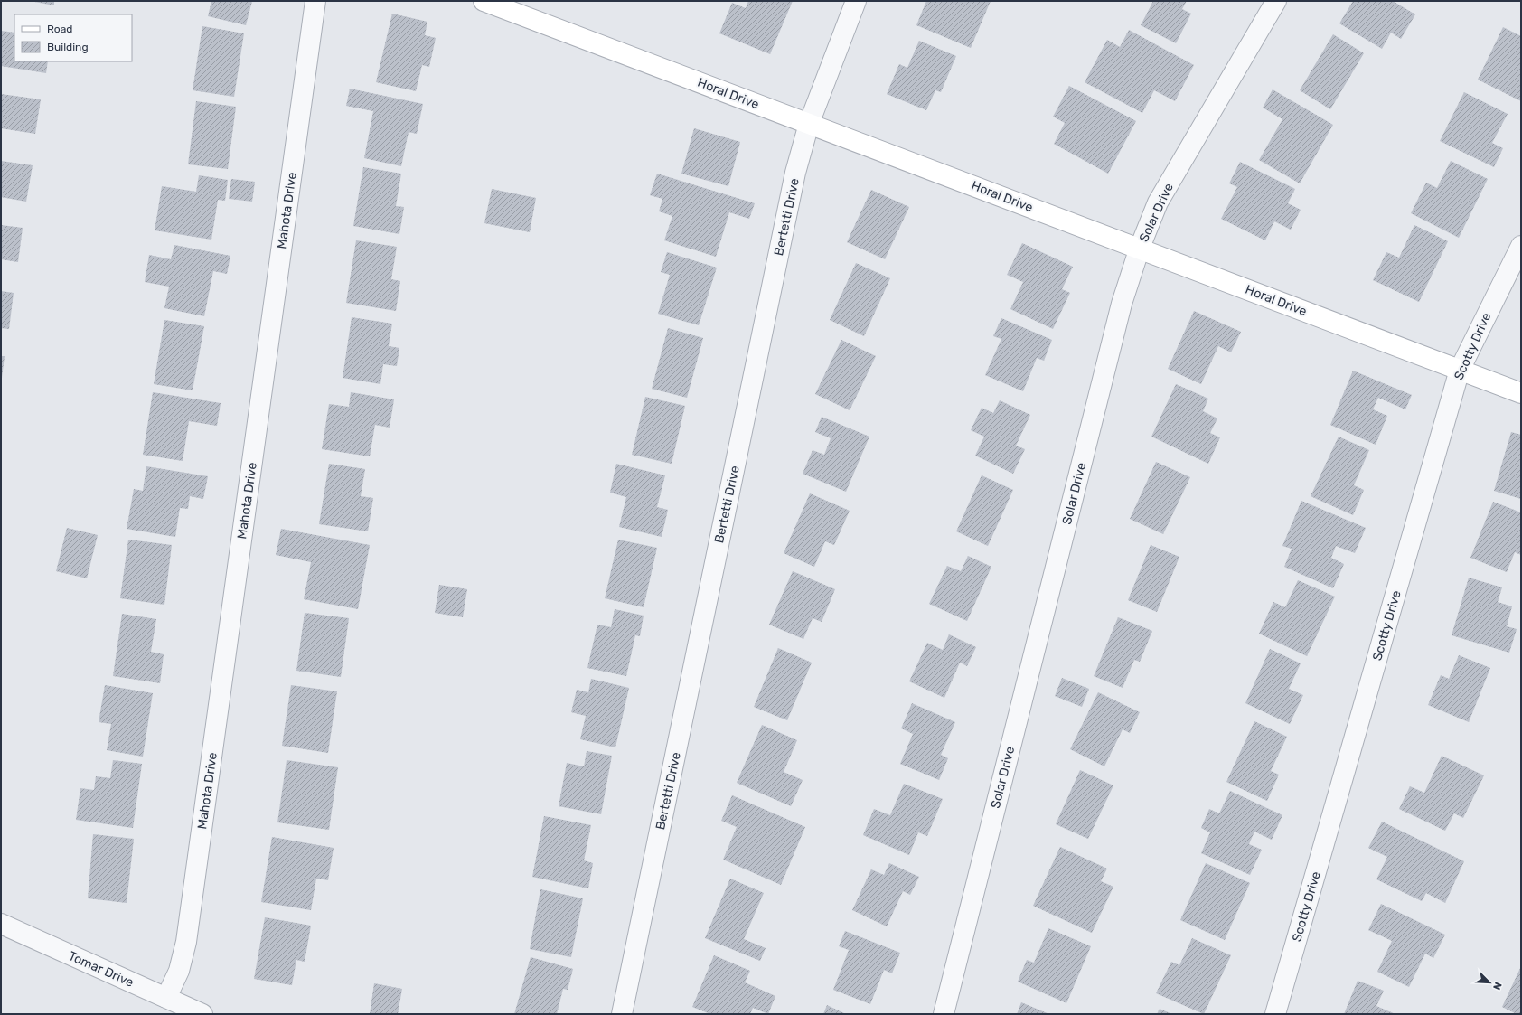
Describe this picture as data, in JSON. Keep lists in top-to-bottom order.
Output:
{
  "streets": {
    "street": [
      "Horal Drive",
      "Mahota Drive",
      "Solar Drive",
      "Bertetti Drive",
      "Scotty Drive",
      "Tomar Drive"
    ]
  },
  "crossings": [
    ["Horal Drive", "Solar Drive"],
    ["Horal Drive", "Bertetti Drive"],
    ["Horal Drive", "Scotty Drive"],
    ["Mahota Drive", "Tomar Drive"]
  ],
  "legend": ["Road", "Building"],
  "north": "bottom right"
}
